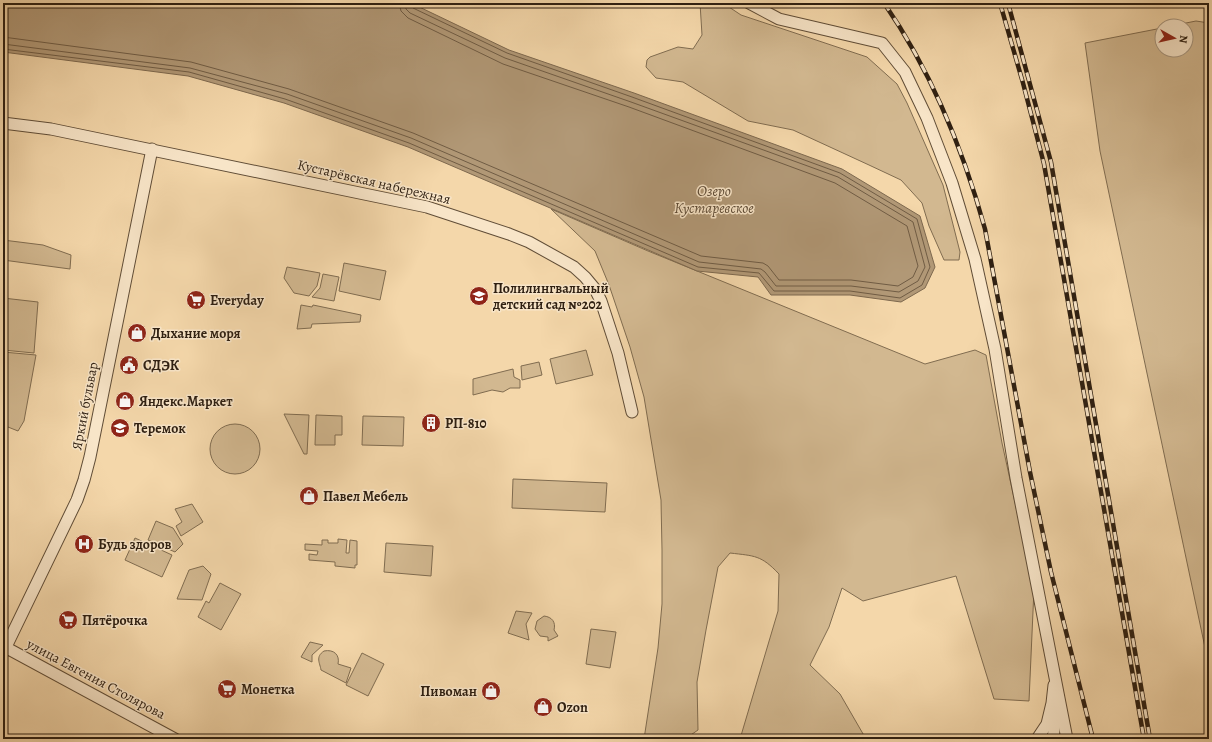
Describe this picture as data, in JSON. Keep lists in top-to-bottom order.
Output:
{
  "streets": {
    "street": ["Кустарёвская набережная", "Яркий бульвар", "улица Евгения Столярова"]
  },
  "crossings": [
    ["Кустарёвская набережная", "Яркий бульвар"],
    ["Яркий бульвар", "улица Евгения Столярова"]
  ],
  "water": ["Озеро Кустаревское"],
  "places": {
    "school or university": ["Полилингвальный детский сад №202", "Теремок"],
    "supermarket": ["Everyday", "Пятёрочка", "Монетка"],
    "shop": [
      "Дыхание моря",
      "Яндекс.Маркет",
      "Павел Мебель",
      "Пивоман",
      "Ozon"
    ],
    "public building": ["СДЭК"],
    "building": ["РП-810"],
    "hospital": ["Будь здоров"]
  },
  "north": "right"
}
